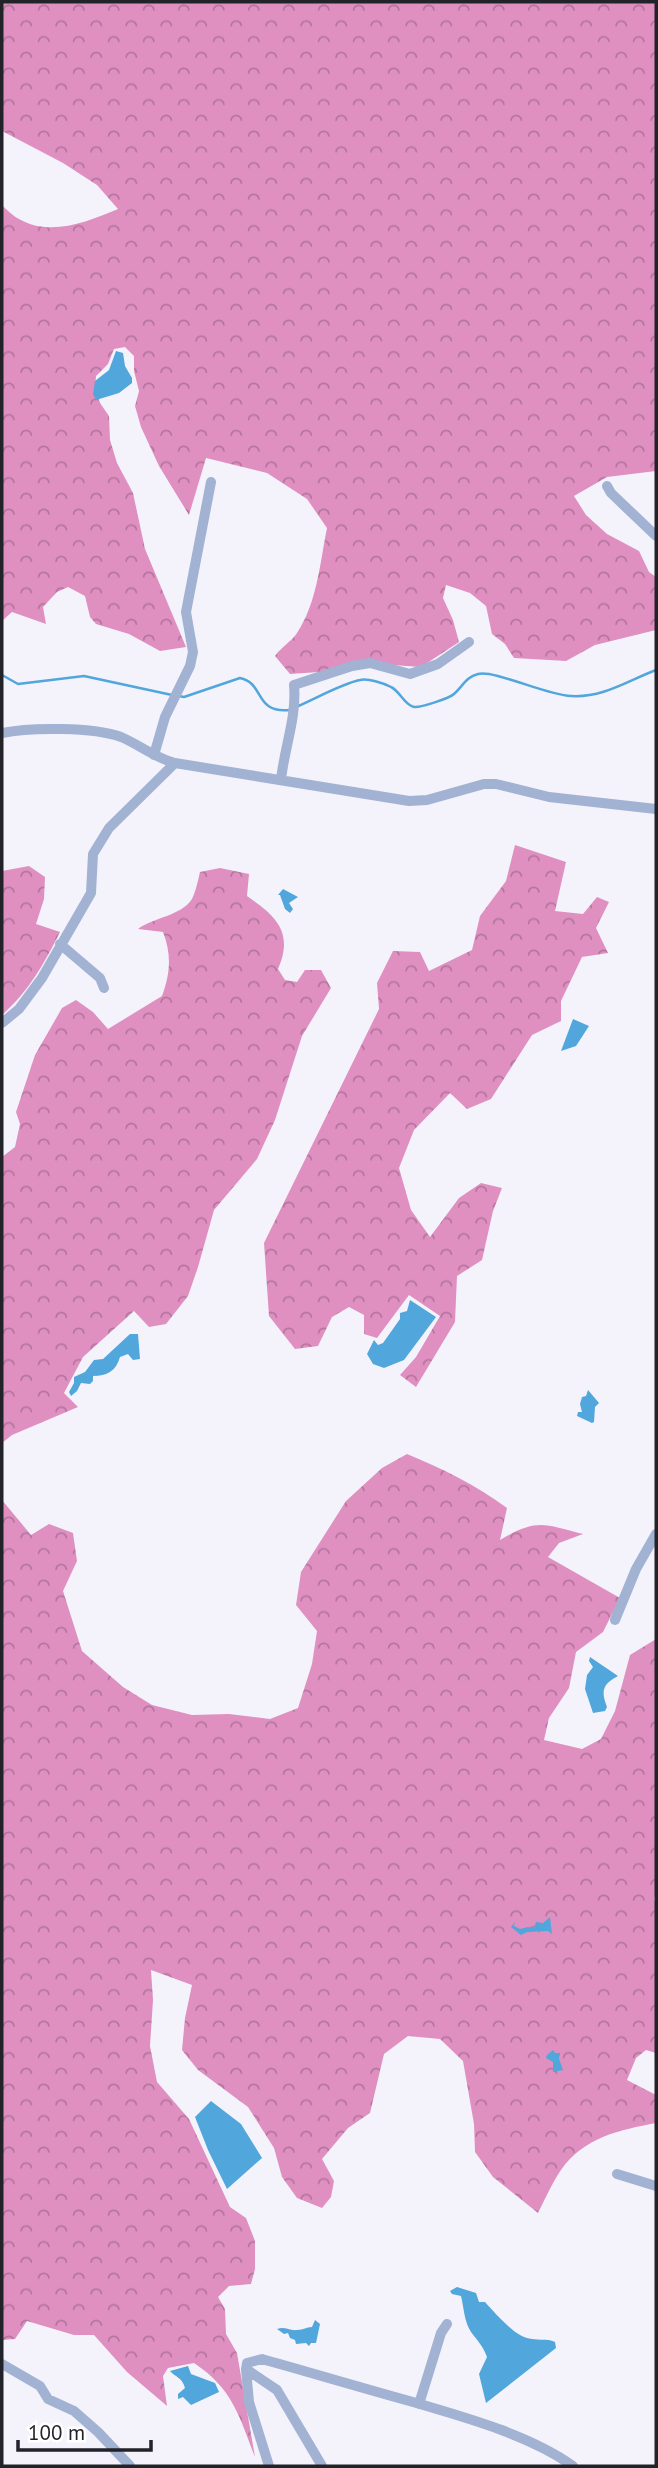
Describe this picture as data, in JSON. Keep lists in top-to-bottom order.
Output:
{
  "scale_bar": "100 m"
}
